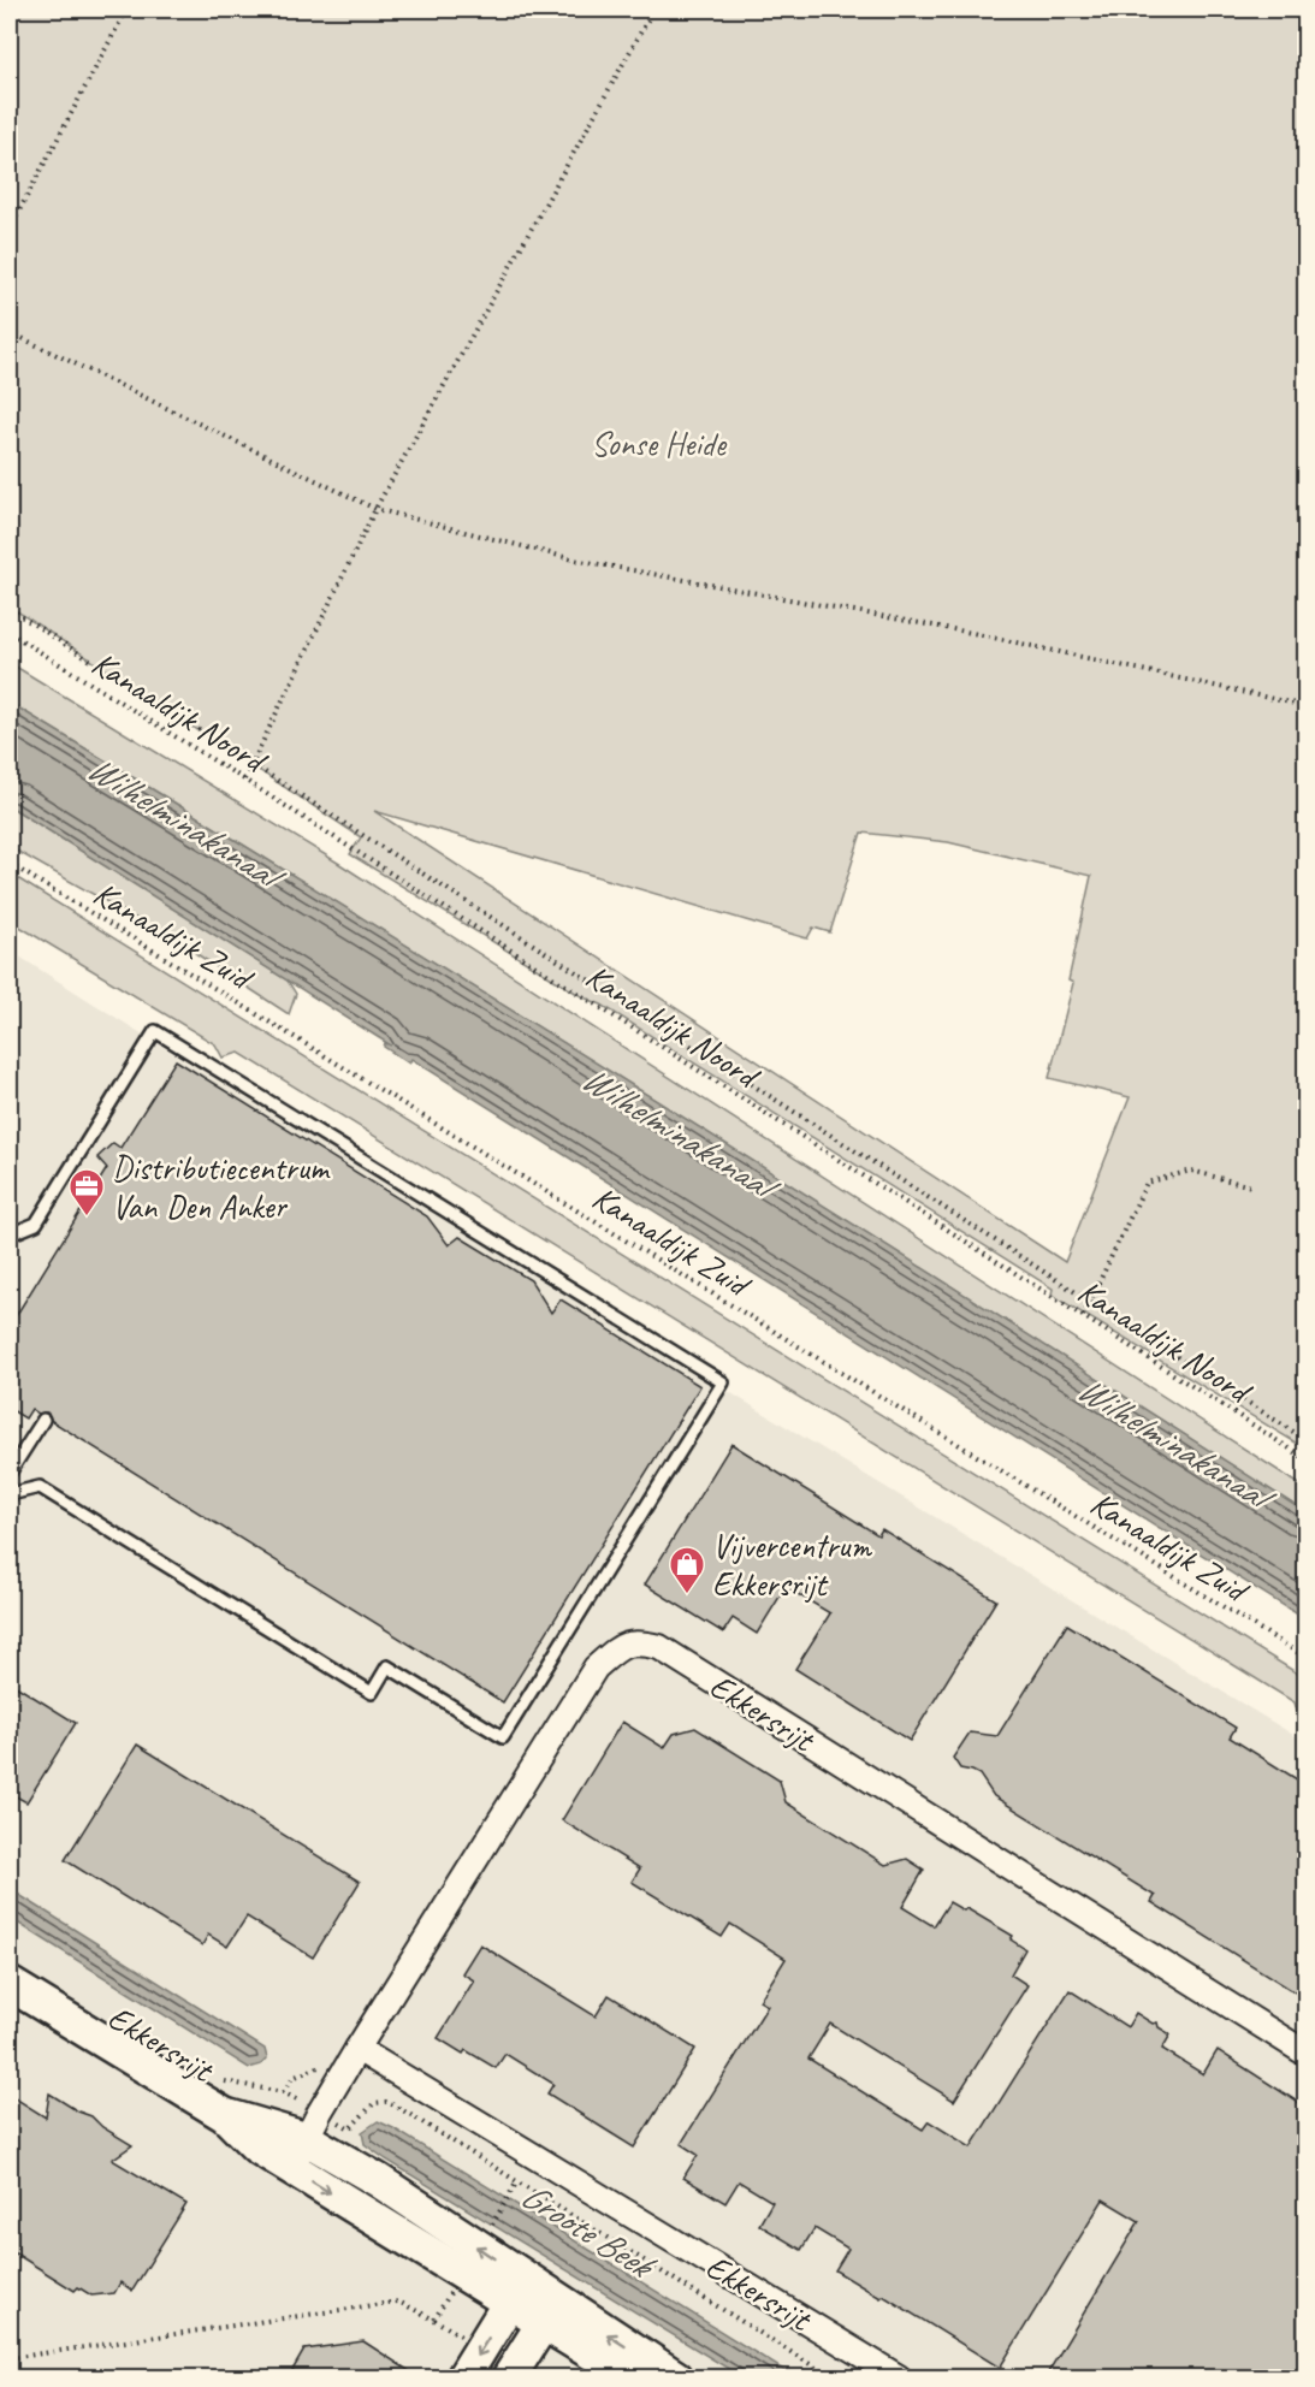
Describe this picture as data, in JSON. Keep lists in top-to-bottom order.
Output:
{
  "streets": {
    "main road": ["Ekkersrijt"],
    "path": ["Kanaaldijk Noord", "Kanaaldijk Zuid"]
  },
  "water": ["Wilhelminakanaal", "Groote Beek"],
  "parks": ["Sonse Heide"],
  "places": {
    "office": ["Distributiecentrum Van Den Anker"],
    "shop": ["Vijvercentrum Ekkersrijt"]
  }
}
